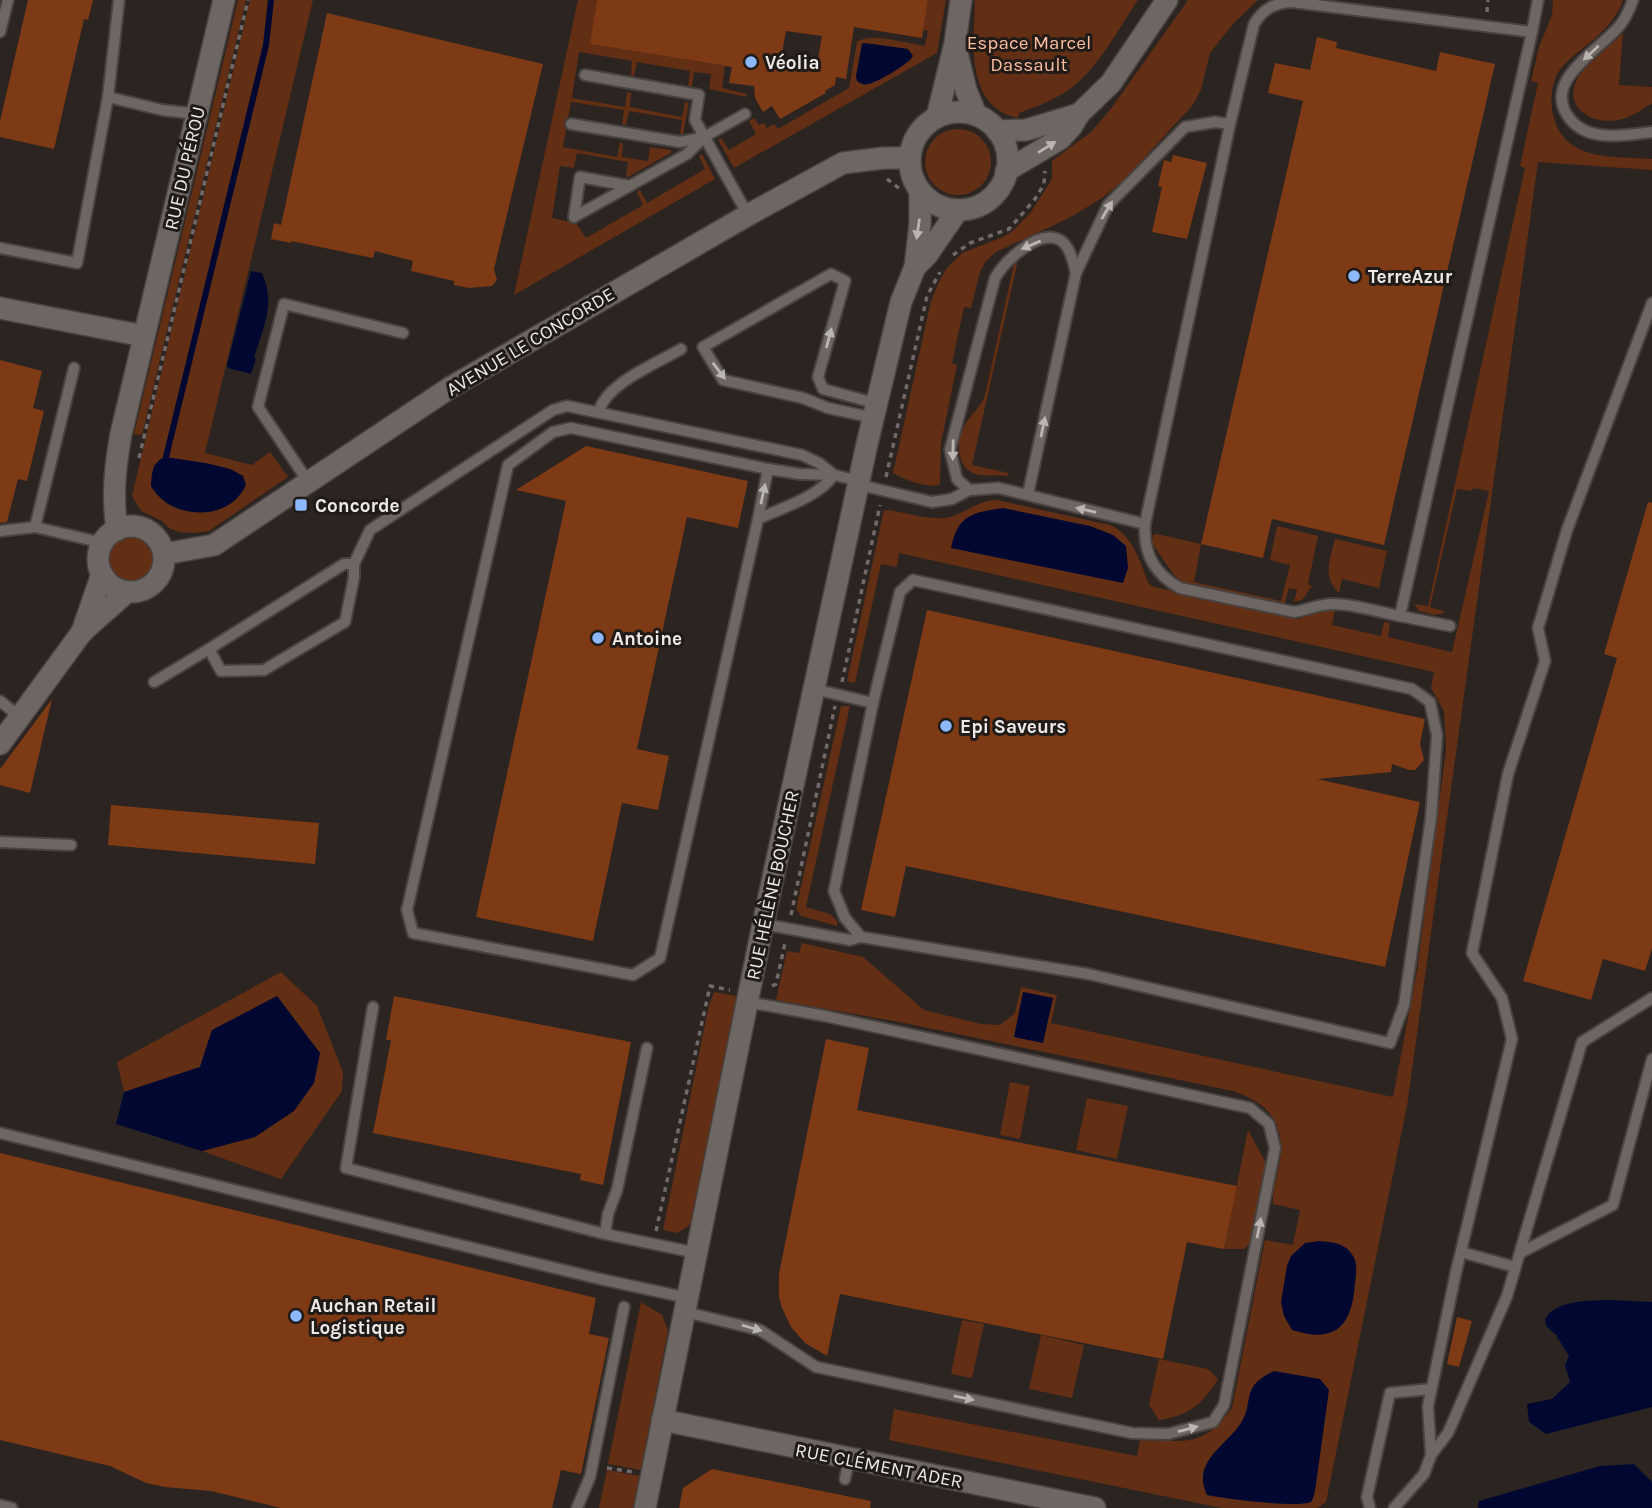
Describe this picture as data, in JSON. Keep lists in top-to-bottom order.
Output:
{
  "streets": {
    "street": [
      "RUE DU PÉROU",
      "AVENUE LE CONCORDE",
      "RUE HÉLÈNE BOUCHER",
      "RUE CLÉMENT ADER"
    ]
  },
  "crossings": [
    ["RUE DU PÉROU", "AVENUE LE CONCORDE"],
    ["AVENUE LE CONCORDE", "RUE HÉLÈNE BOUCHER"],
    ["RUE HÉLÈNE BOUCHER", "RUE CLÉMENT ADER"]
  ],
  "parks": ["Espace Marcel Dassault"],
  "places": {
    "other": [
      "Véolia",
      "TerreAzur",
      "Antoine",
      "Epi Saveurs",
      "Auchan Retail Logistique"
    ],
    "transit": ["Concorde"]
  }
}
